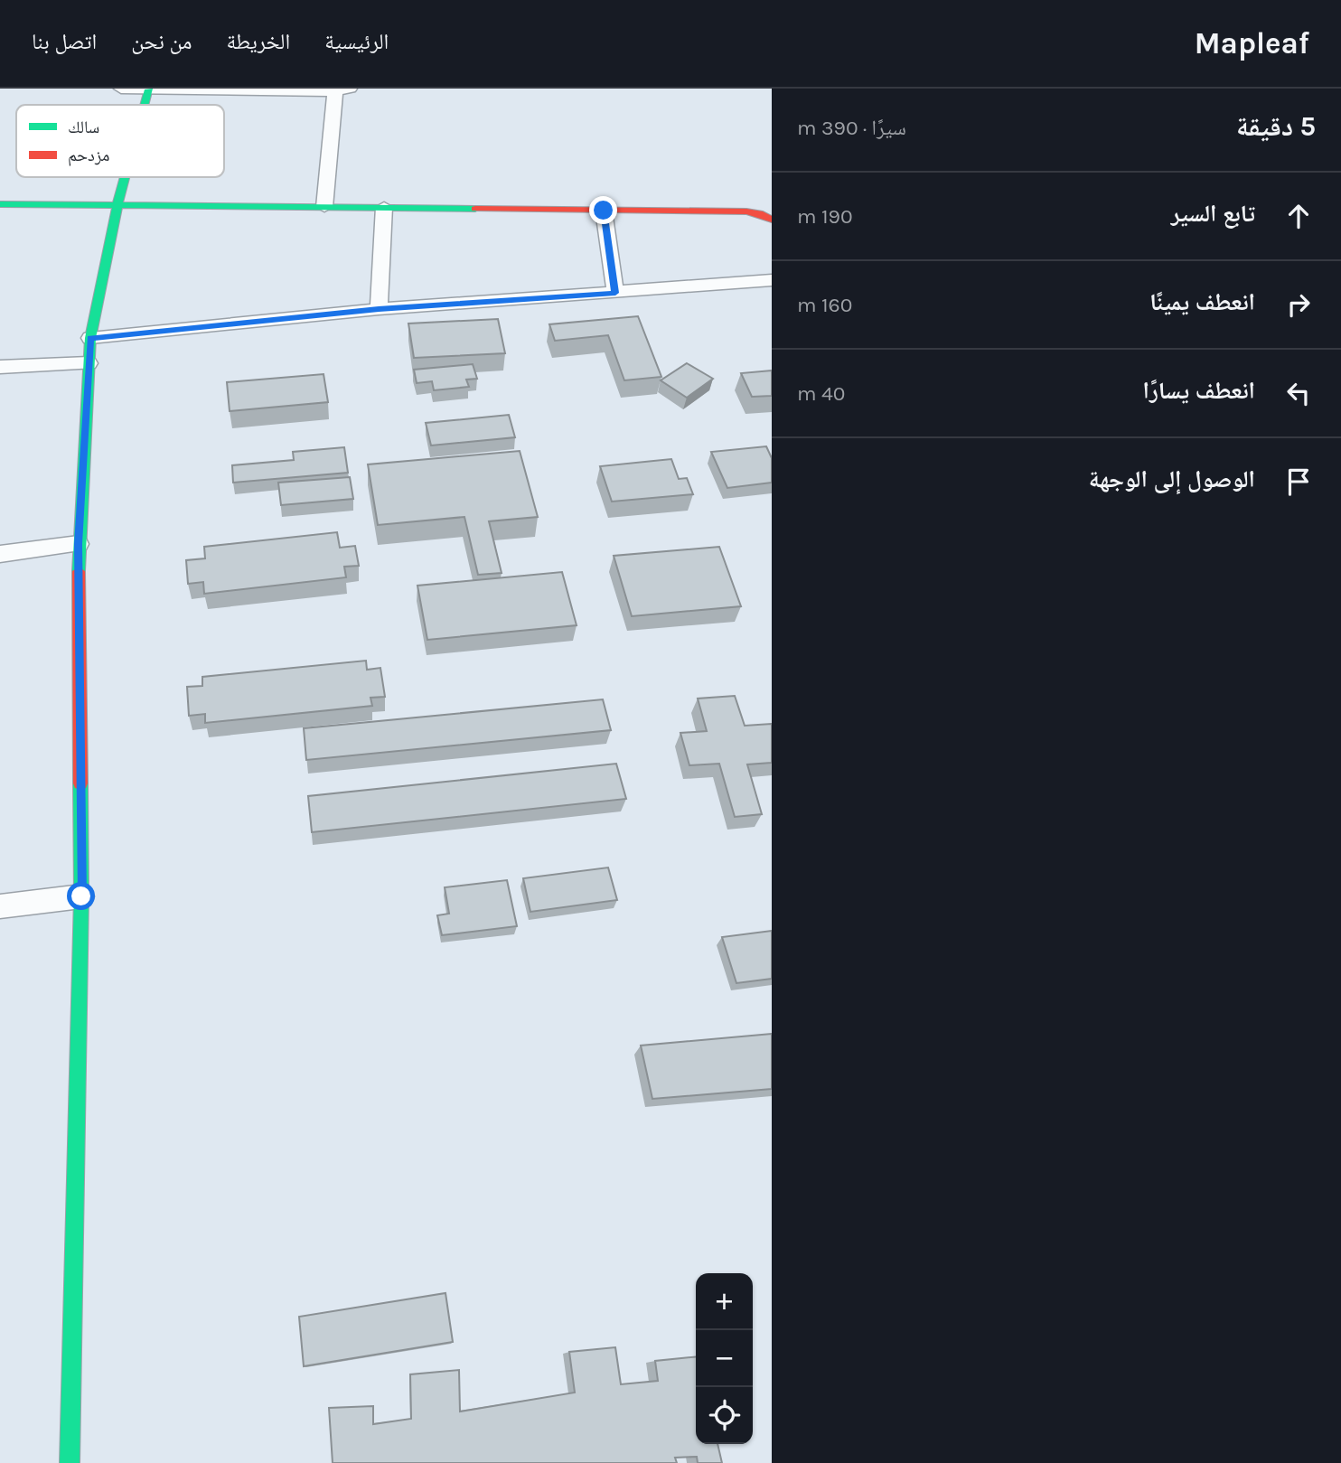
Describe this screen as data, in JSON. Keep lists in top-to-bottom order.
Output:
{
  "legend": ["سالك", "مزدحم"],
  "page": {
    "header": "Mapleaf",
    "nav": [
      "الرئيسية",
      "الخريطة",
      "من نحن",
      "اتصل بنا"
    ],
    "heading": ["5 دقيقة", "سيرًا · 390 m"],
    "list": [
      ["تابع السير", "190 m"],
      ["انعطف يمينًا", "160 m"],
      ["انعطف يسارًا", "40 m"],
      "الوصول إلى الوجهة"
    ],
    "map_buttons": ["+", "−"]
  }
}
